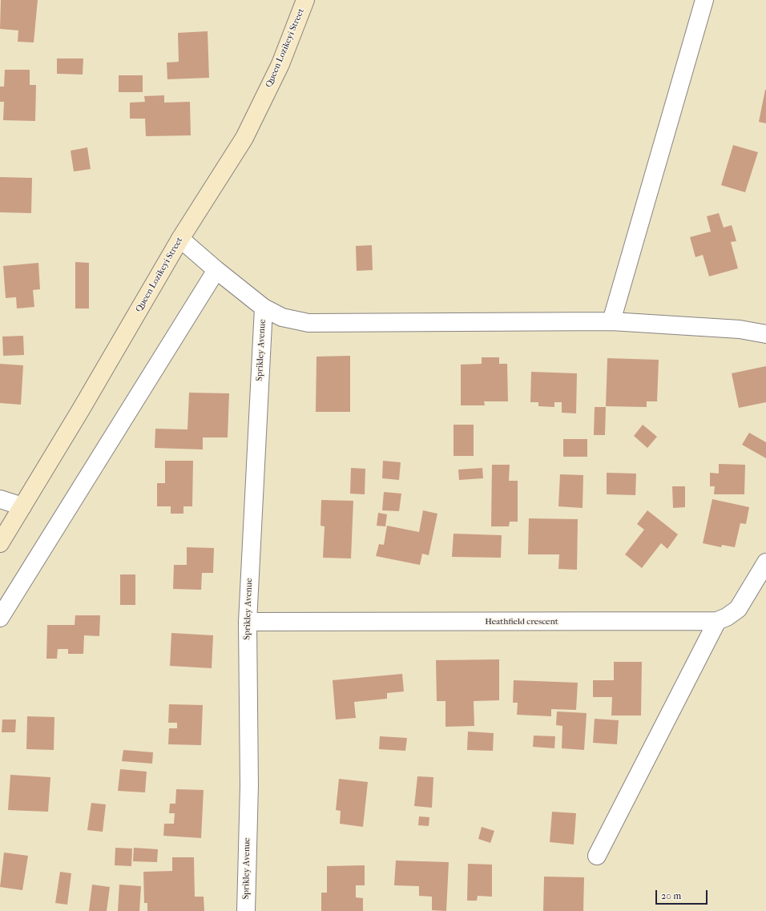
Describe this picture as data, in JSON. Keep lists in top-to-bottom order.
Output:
{
  "streets": {
    "main road": ["Queen Lozikeyi Street"],
    "street": ["Sprikley Avenue", "Heathfield crescent"]
  },
  "crossings": [
    ["Sprikley Avenue", "Heathfield crescent"]
  ],
  "scale_bar": "20 m"
}
